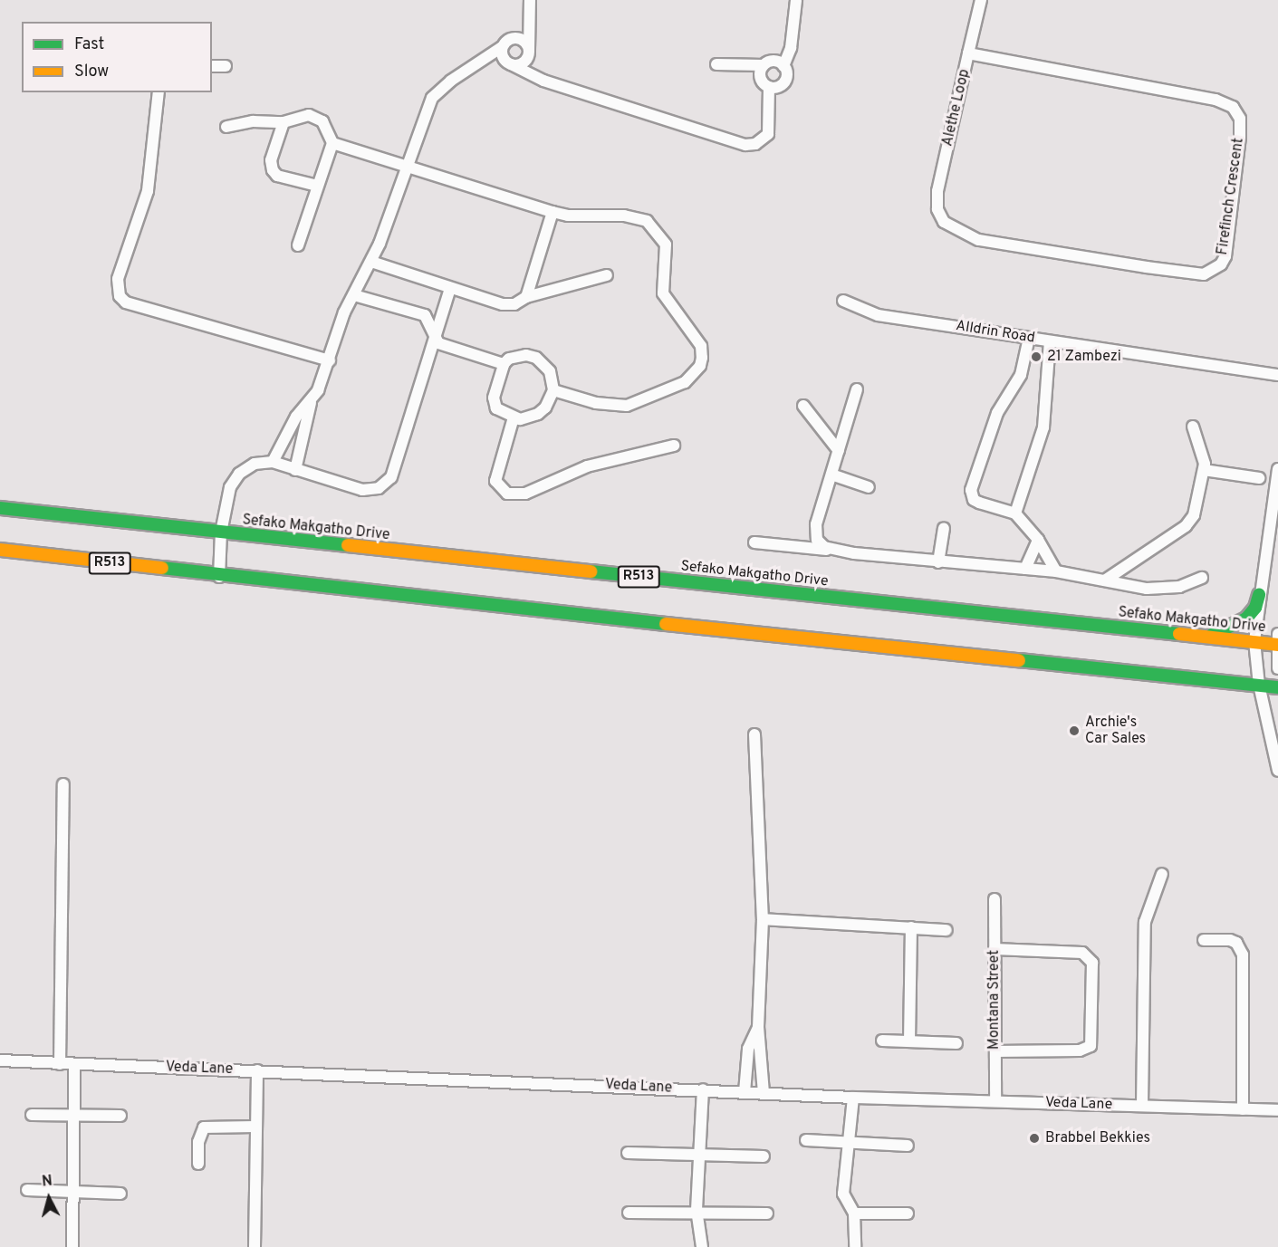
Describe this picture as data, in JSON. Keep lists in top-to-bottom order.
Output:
{
  "streets": {
    "main road": ["Sefako Makgatho Drive", "R513"],
    "street": [
      "Alethe Loop",
      "Firefinch Crescent",
      "Alldrin Road",
      "Montana Street",
      "Veda Lane"
    ]
  },
  "crossings": [
    ["Alethe Loop", "Firefinch Crescent"],
    ["Montana Street", "Veda Lane"]
  ],
  "places": ["21 Zambezi", "Archie's Car Sales", "Brabbel Bekkies"],
  "legend": ["Fast", "Slow"],
  "north": "top"
}
